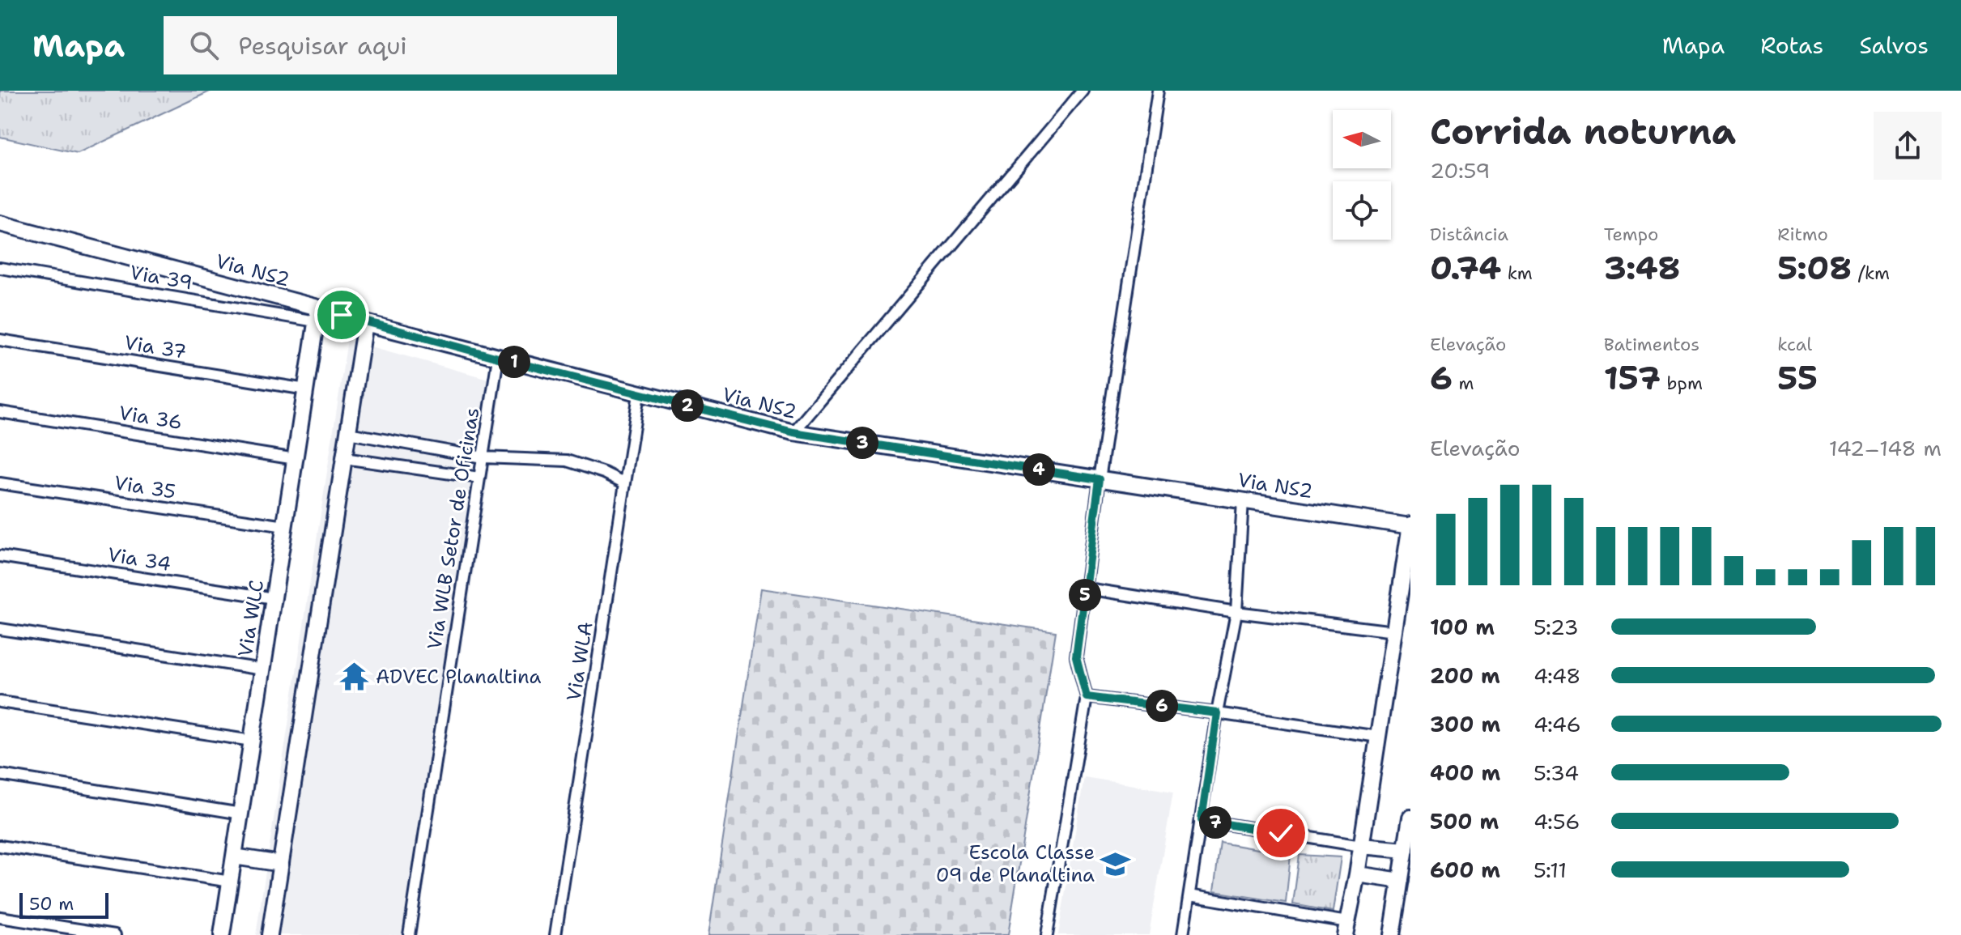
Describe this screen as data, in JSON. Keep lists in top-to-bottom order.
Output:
{
  "streets": {
    "street": [
      "Via NS2",
      "Via 39",
      "Via 37",
      "Via 36",
      "Via 35",
      "Via WLB Setor de Oficinas",
      "Via 34",
      "Via WLC",
      "Via WLA"
    ]
  },
  "crossings": [
    ["Via NS2", "Via 39"],
    ["Via NS2", "Via WLB Setor de Oficinas"],
    ["Via NS2", "Via WLC"],
    ["Via NS2", "Via WLA"],
    ["Via 39", "Via WLC"],
    ["Via 37", "Via WLC"],
    ["Via 36", "Via WLC"],
    ["Via 35", "Via WLC"],
    ["Via 34", "Via WLC"]
  ],
  "places": {
    "temple": ["ADVEC Planaltina"],
    "school or university": ["Escola Classe 09 de Planaltina"]
  },
  "scale_bar": "50 m",
  "north": "left",
  "page": {
    "header": "Mapa",
    "search": "Pesquisar aqui",
    "nav": ["Mapa", "Rotas", "Salvos"],
    "heading": ["Corrida noturna", "20:59"],
    "stats": [
      ["Distância", "0.74 km"],
      ["Tempo", "3:48"],
      ["Ritmo", "5:08 /km"],
      ["Elevação", "6 m"],
      ["Batimentos", "157 bpm"],
      ["kcal", "55"]
    ],
    "pins": [
      "1",
      "2",
      "3",
      "4",
      "5",
      "6",
      "7"
    ],
    "chart": ["Elevação", "142–148 m"],
    "list": [
      {
        "name": "100 m",
        "note": "5:23"
      },
      {
        "name": "200 m",
        "note": "4:48"
      },
      {
        "name": "300 m",
        "note": "4:46"
      },
      {
        "name": "400 m",
        "note": "5:34"
      },
      {
        "name": "500 m",
        "note": "4:56"
      },
      {
        "name": "600 m",
        "note": "5:11"
      }
    ],
    "scale": "50 m"
  }
}
